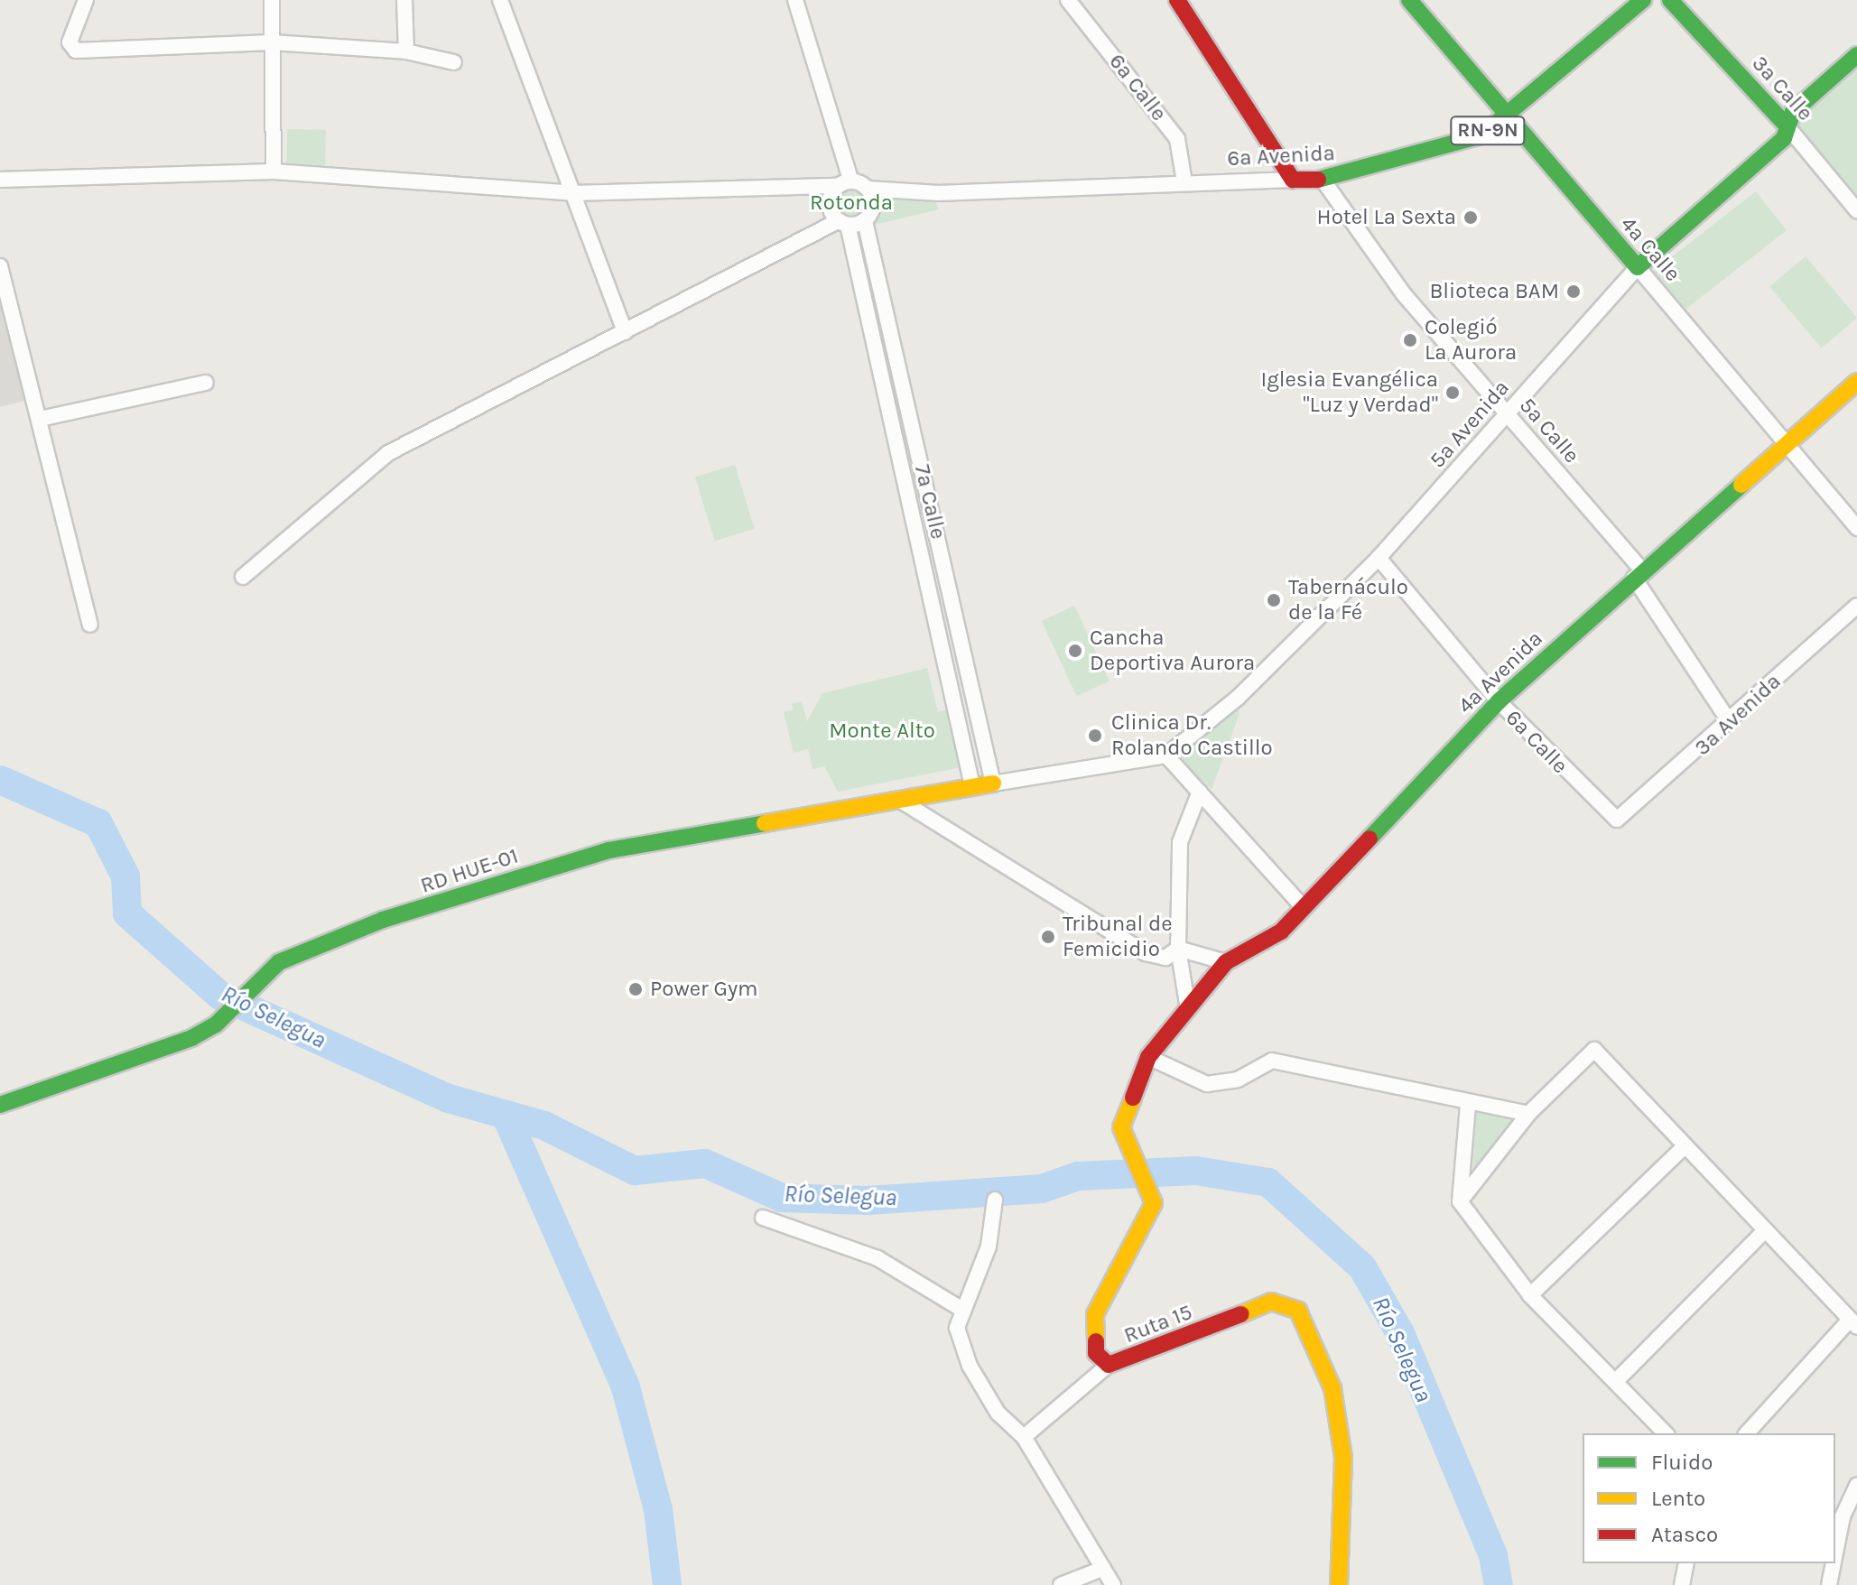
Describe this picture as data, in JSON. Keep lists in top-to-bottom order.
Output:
{
  "streets": {
    "street": [
      "6a Calle",
      "3a Calle",
      "RN-9N",
      "6a Avenida",
      "4a Calle",
      "5a Avenida",
      "5a Calle",
      "7a Calle",
      "4a Avenida",
      "3a Avenida",
      "RD HUE-01",
      "Ruta 15"
    ]
  },
  "crossings": [
    ["6a Calle", "6a Avenida"],
    ["6a Calle", "5a Avenida"],
    ["6a Calle", "4a Avenida"],
    ["6a Calle", "3a Avenida"],
    ["3a Calle", "5a Avenida"],
    ["6a Avenida", "4a Calle"],
    ["6a Avenida", "5a Calle"],
    ["6a Avenida", "7a Calle"],
    ["4a Calle", "5a Avenida"],
    ["4a Calle", "4a Avenida"],
    ["5a Avenida", "5a Calle"],
    ["5a Calle", "4a Avenida"],
    ["5a Calle", "3a Avenida"],
    ["7a Calle", "RD HUE-01"],
    ["4a Avenida", "Ruta 15"]
  ],
  "water": ["Río Selegua"],
  "parks": ["Rotonda", "Monte Alto"],
  "places": [
    "Hotel La Sexta",
    "Blioteca BAM",
    "Colegió La Aurora",
    "Iglesia Evangélica \"Luz y Verdad\"",
    "Tabernáculo de la Fé",
    "Cancha Deportiva Aurora",
    "Clinica Dr. Rolando Castillo",
    "Tribunal de Femicidio",
    "Power Gym"
  ],
  "legend": ["Fluido", "Lento", "Atasco"]
}
